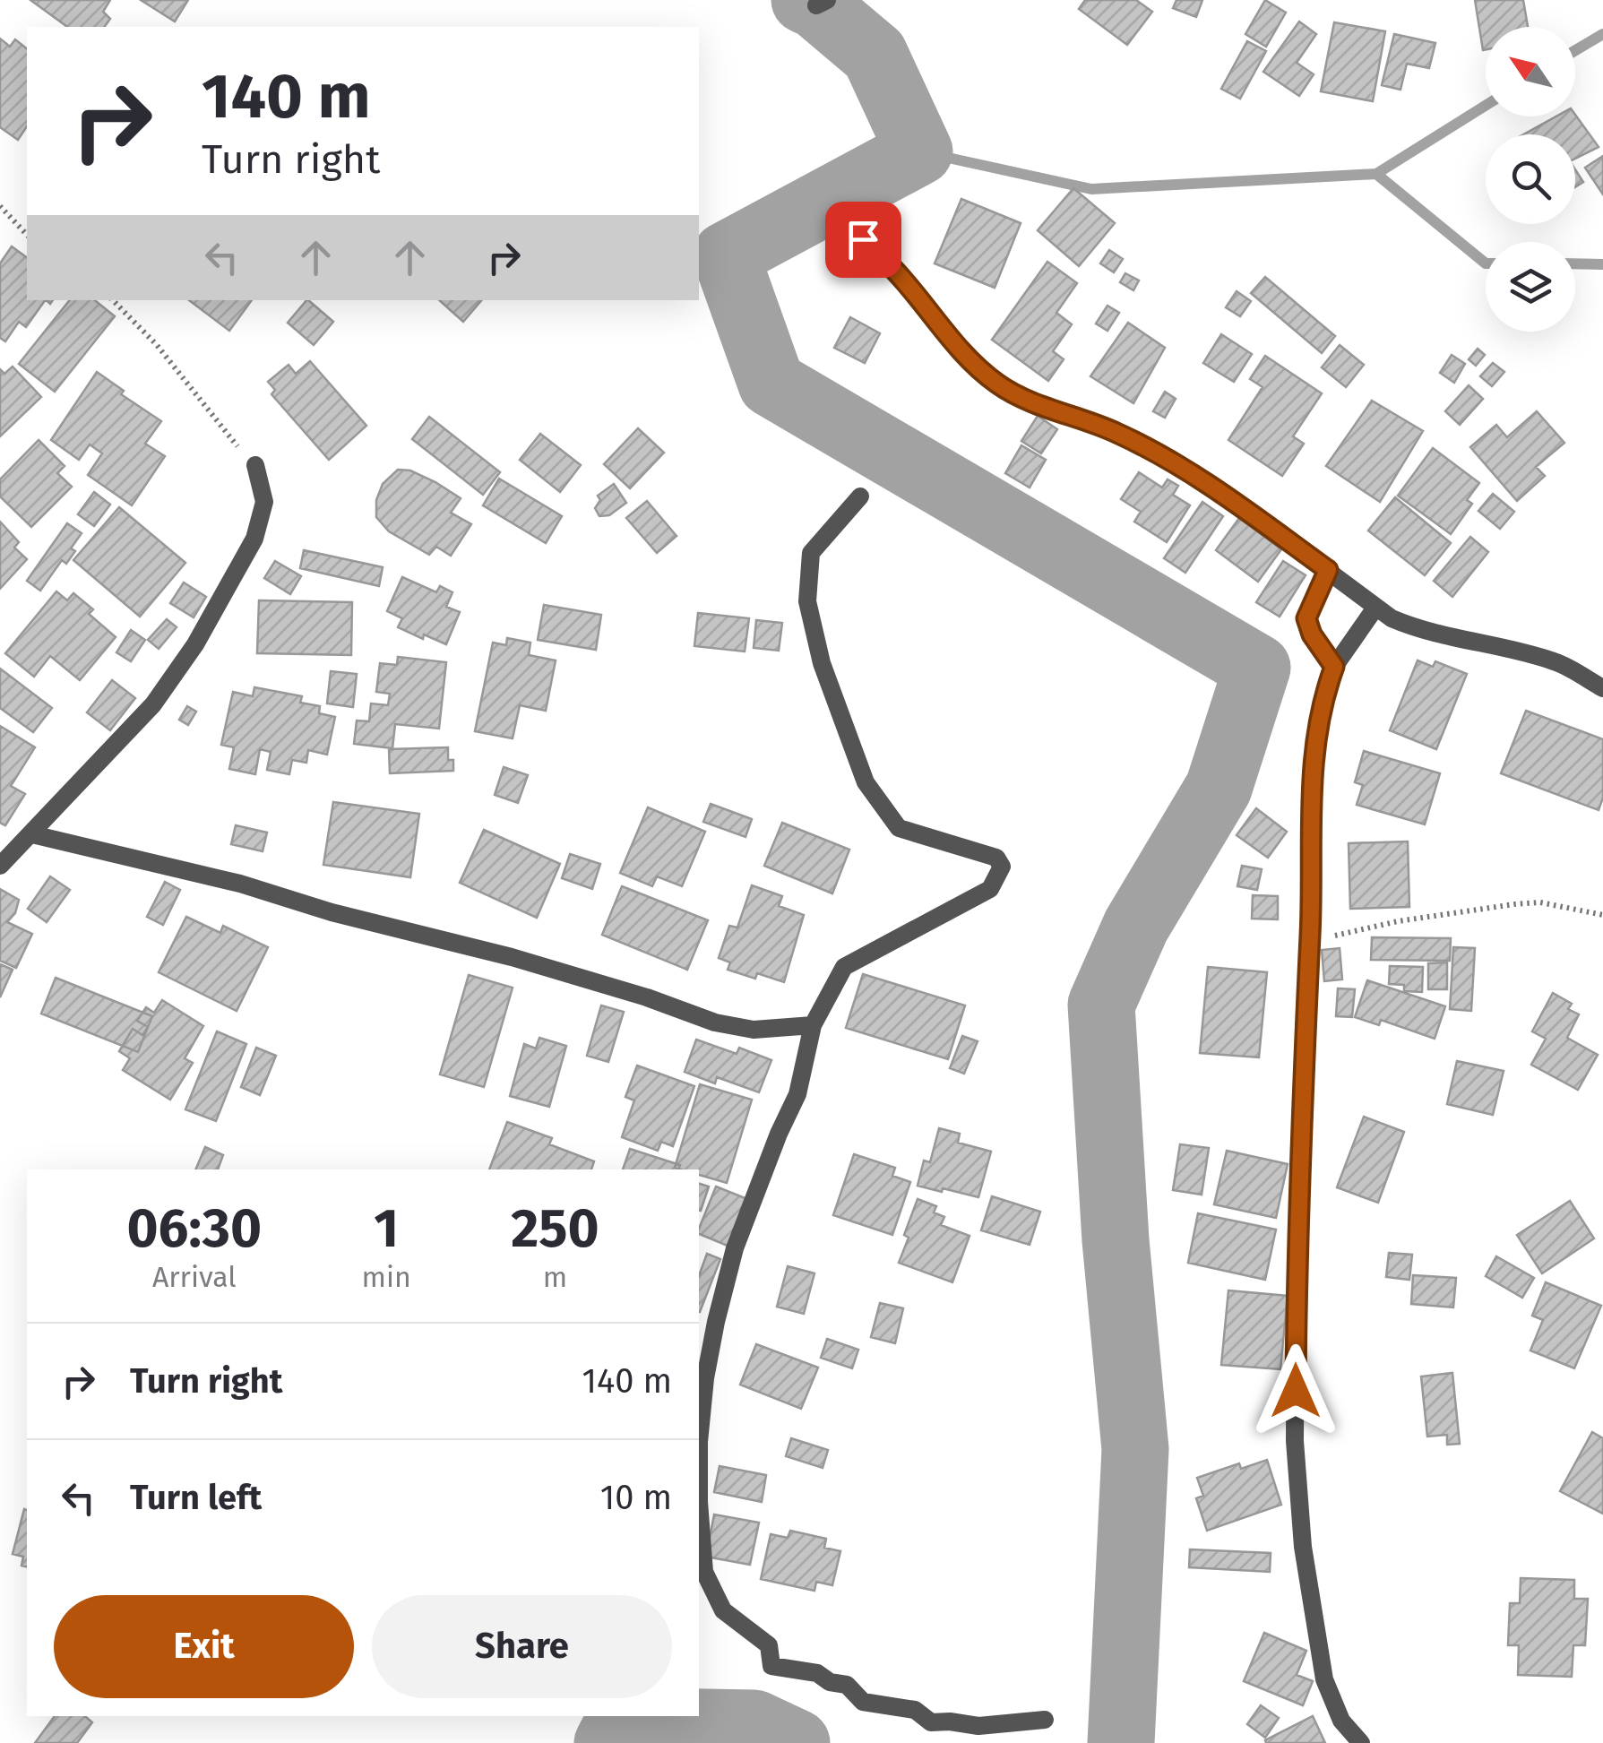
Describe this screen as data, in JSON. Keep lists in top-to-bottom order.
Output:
{
  "north": "top left",
  "page": {
    "turn": ["140 m", "Turn right"],
    "eta": [
      "06:30",
      "Arrival",
      "1",
      "min",
      "250",
      "m"
    ],
    "list": [
      {
        "name": "Turn right",
        "value": "140 m"
      },
      {
        "name": "Turn left",
        "value": "10 m"
      }
    ],
    "buttons": ["Exit", "Share"]
  }
}
